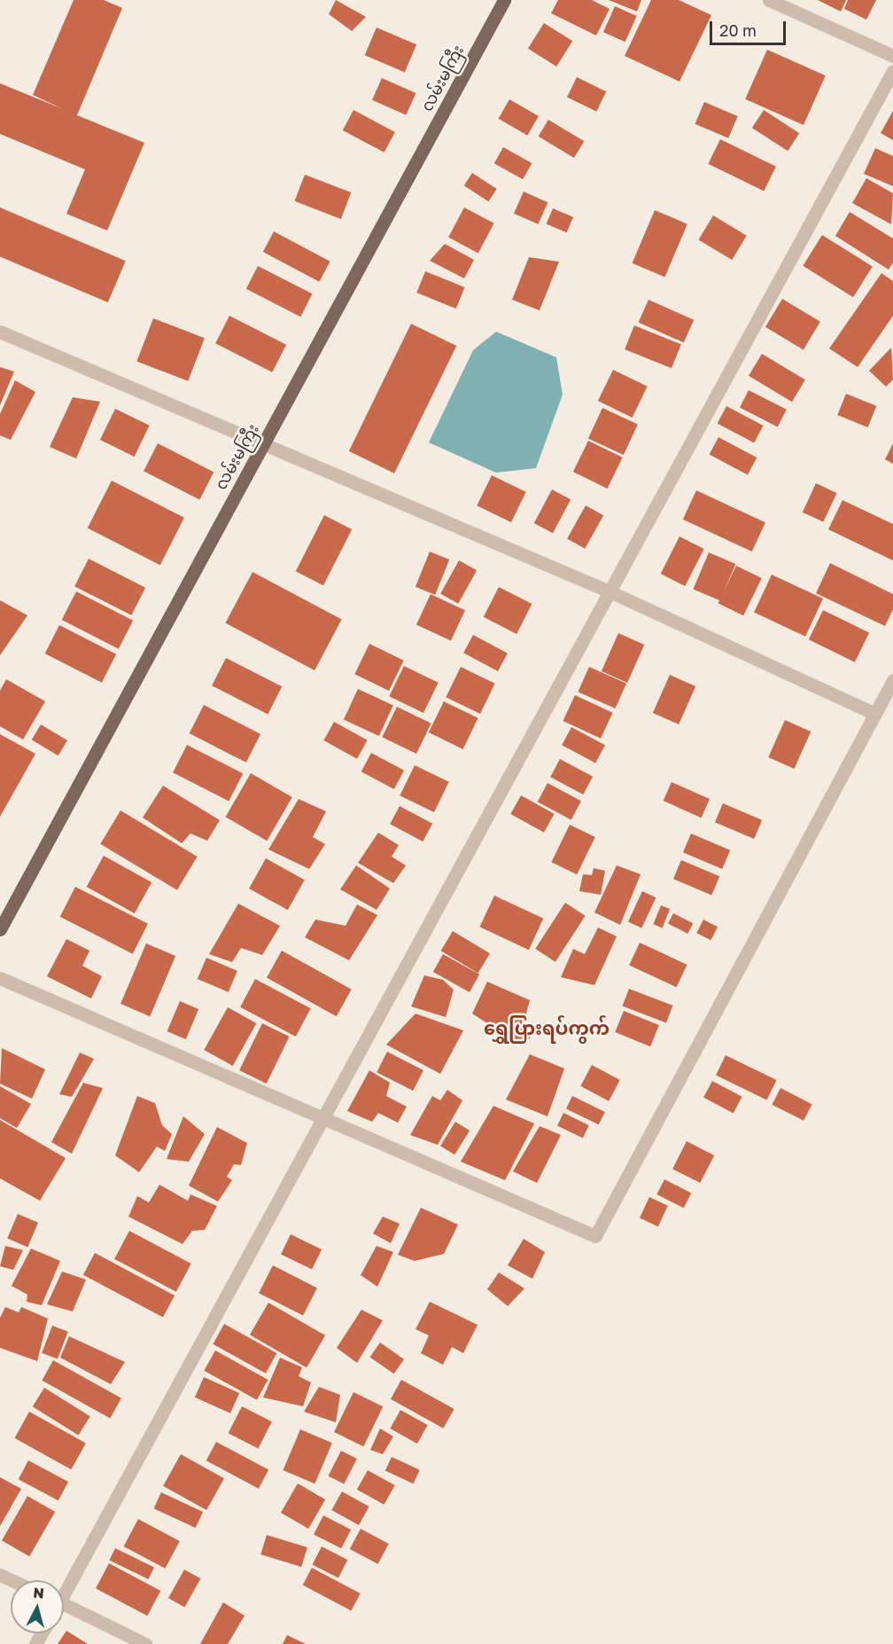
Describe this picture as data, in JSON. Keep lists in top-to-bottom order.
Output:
{
  "streets": {
    "main road": ["လမ်းမကြီး"]
  },
  "districts": ["ရွှေပြားရပ်ကွက်"],
  "scale_bar": "20 m",
  "north": "top"
}
